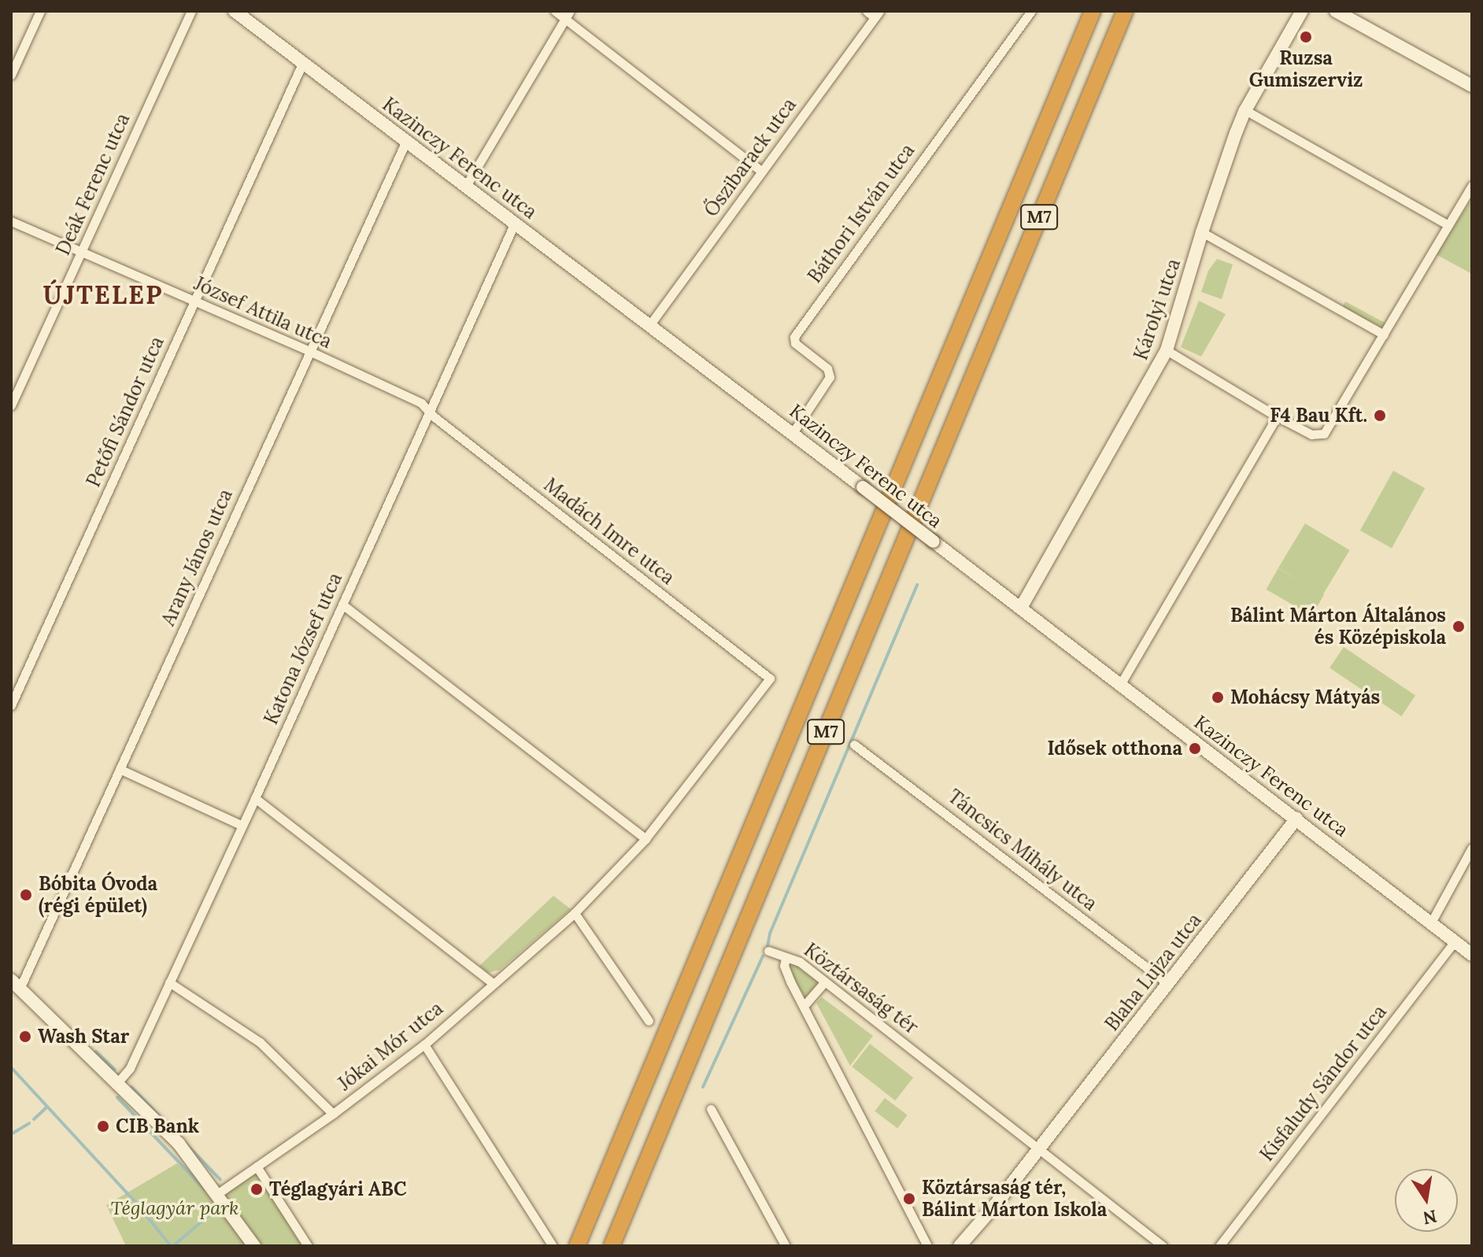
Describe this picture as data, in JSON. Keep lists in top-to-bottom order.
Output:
{
  "streets": {
    "highway": ["M7"],
    "street": [
      "Őszibarack utca",
      "Kazinczy Ferenc utca",
      "Deák Ferenc utca",
      "Báthori István utca",
      "Károlyi utca",
      "József Attila utca",
      "Petőfi Sándor utca",
      "Madách Imre utca",
      "Arany János utca",
      "Katona József utca",
      "Táncsics Mihály utca",
      "Blaha Lujza utca",
      "Köztársaság tér",
      "Jókai Mór utca",
      "Kisfaludy Sándor utca"
    ]
  },
  "crossings": [
    ["Őszibarack utca", "Kazinczy Ferenc utca"],
    ["Kazinczy Ferenc utca", "Báthori István utca"],
    ["Kazinczy Ferenc utca", "Károlyi utca"],
    ["Kazinczy Ferenc utca", "Petőfi Sándor utca"],
    ["Kazinczy Ferenc utca", "Arany János utca"],
    ["Kazinczy Ferenc utca", "Katona József utca"],
    ["Kazinczy Ferenc utca", "Blaha Lujza utca"],
    ["Kazinczy Ferenc utca", "Kisfaludy Sándor utca"],
    ["Deák Ferenc utca", "József Attila utca"],
    ["József Attila utca", "Petőfi Sándor utca"],
    ["József Attila utca", "Madách Imre utca"],
    ["József Attila utca", "Arany János utca"],
    ["József Attila utca", "Katona József utca"],
    ["Madách Imre utca", "Katona József utca"],
    ["Madách Imre utca", "Jókai Mór utca"],
    ["Táncsics Mihály utca", "Blaha Lujza utca"],
    ["Blaha Lujza utca", "Köztársaság tér"]
  ],
  "districts": ["ÚJTELEP"],
  "parks": ["Téglagyár park"],
  "places": [
    "Ruzsa Gumiszerviz",
    "F4 Bau Kft.",
    "Bálint Márton Általános és Középiskola",
    "Mohácsy Mátyás",
    "Idősek otthona",
    "Bóbita Óvoda (régi épület)",
    "Wash Star",
    "CIB Bank",
    "Téglagyári ABC",
    "Köztársaság tér, Bálint Márton Iskola"
  ],
  "north": "bottom"
}
